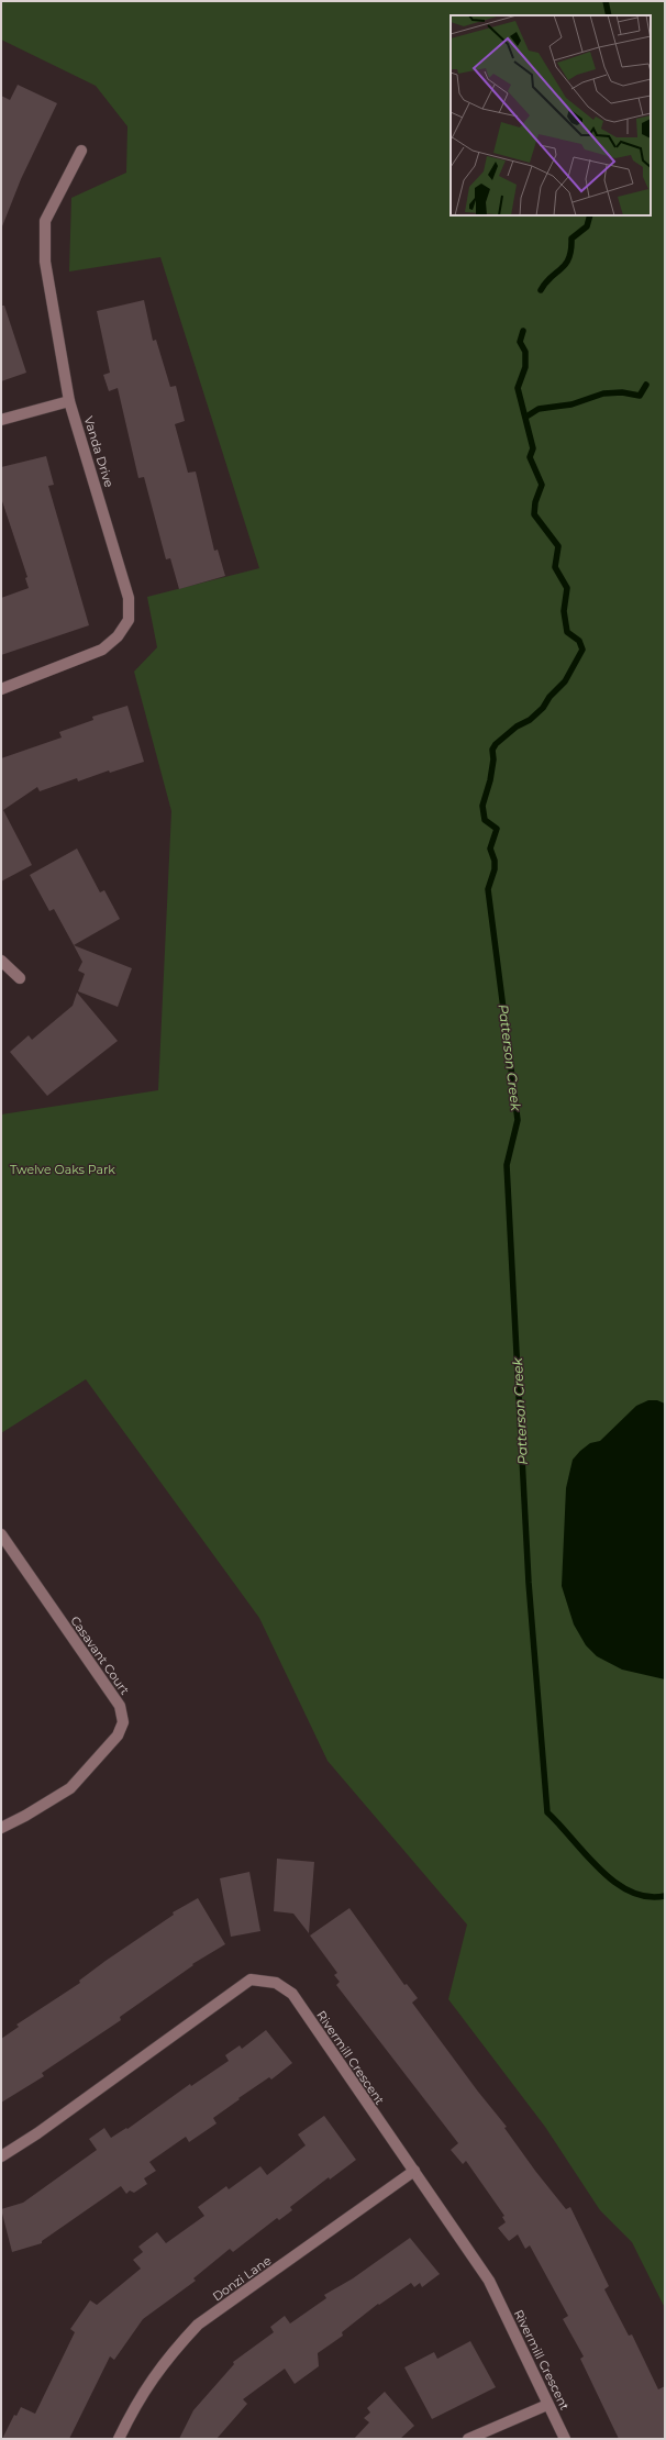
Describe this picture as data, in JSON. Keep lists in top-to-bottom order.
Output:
{
  "streets": {
    "street": [
      "Vanda Drive",
      "Casavant Court",
      "Rivermill Crescent",
      "Donzi Lane"
    ]
  },
  "crossings": [
    ["Rivermill Crescent", "Donzi Lane"]
  ],
  "water": ["Patterson Creek"],
  "parks": ["Twelve Oaks Park"]
}
